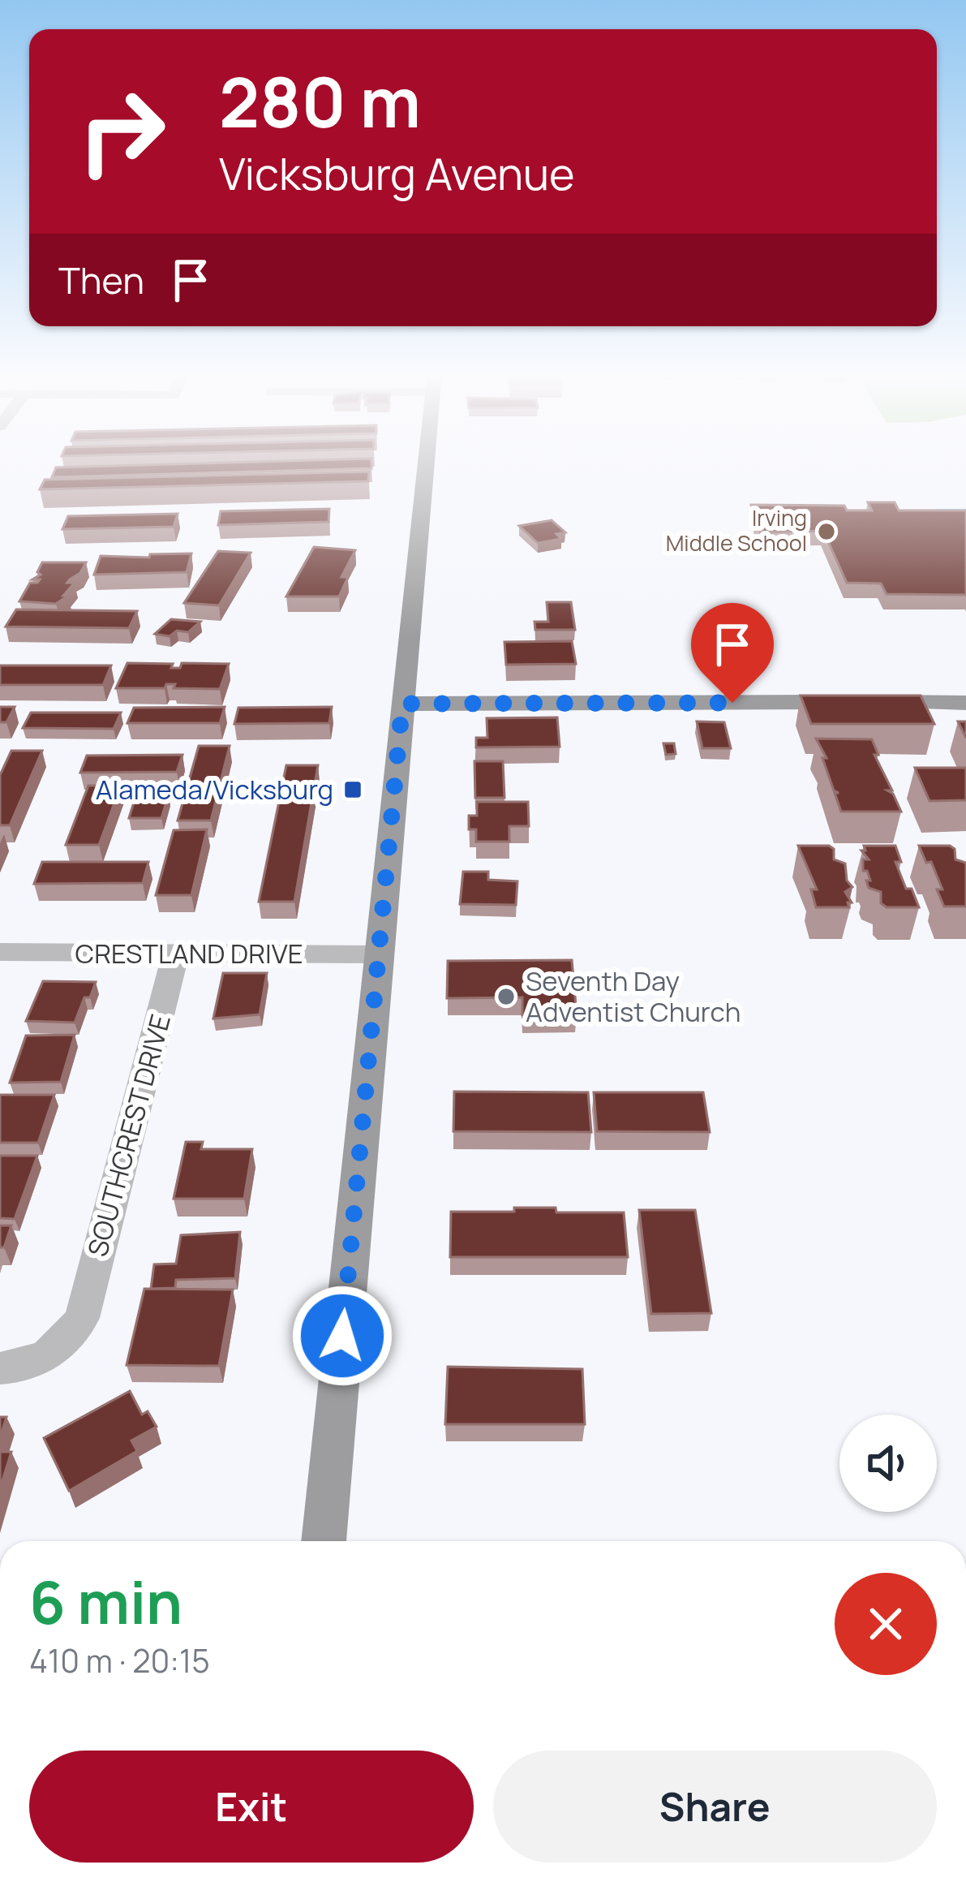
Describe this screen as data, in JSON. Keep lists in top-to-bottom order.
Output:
{
  "streets": {
    "street": ["CRESTLAND DRIVE", "SOUTHCREST DRIVE"]
  },
  "crossings": [
    ["CRESTLAND DRIVE", "SOUTHCREST DRIVE"]
  ],
  "places": {
    "other": ["Irving Middle School", "Seventh Day Adventist Church"],
    "transit": ["Alameda/Vicksburg"]
  },
  "page": {
    "turn": ["280 m", "Vicksburg Avenue"],
    "then": "Then",
    "heading": ["6 min", "410 m · 20:15"],
    "buttons": ["Exit", "Share"]
  }
}
